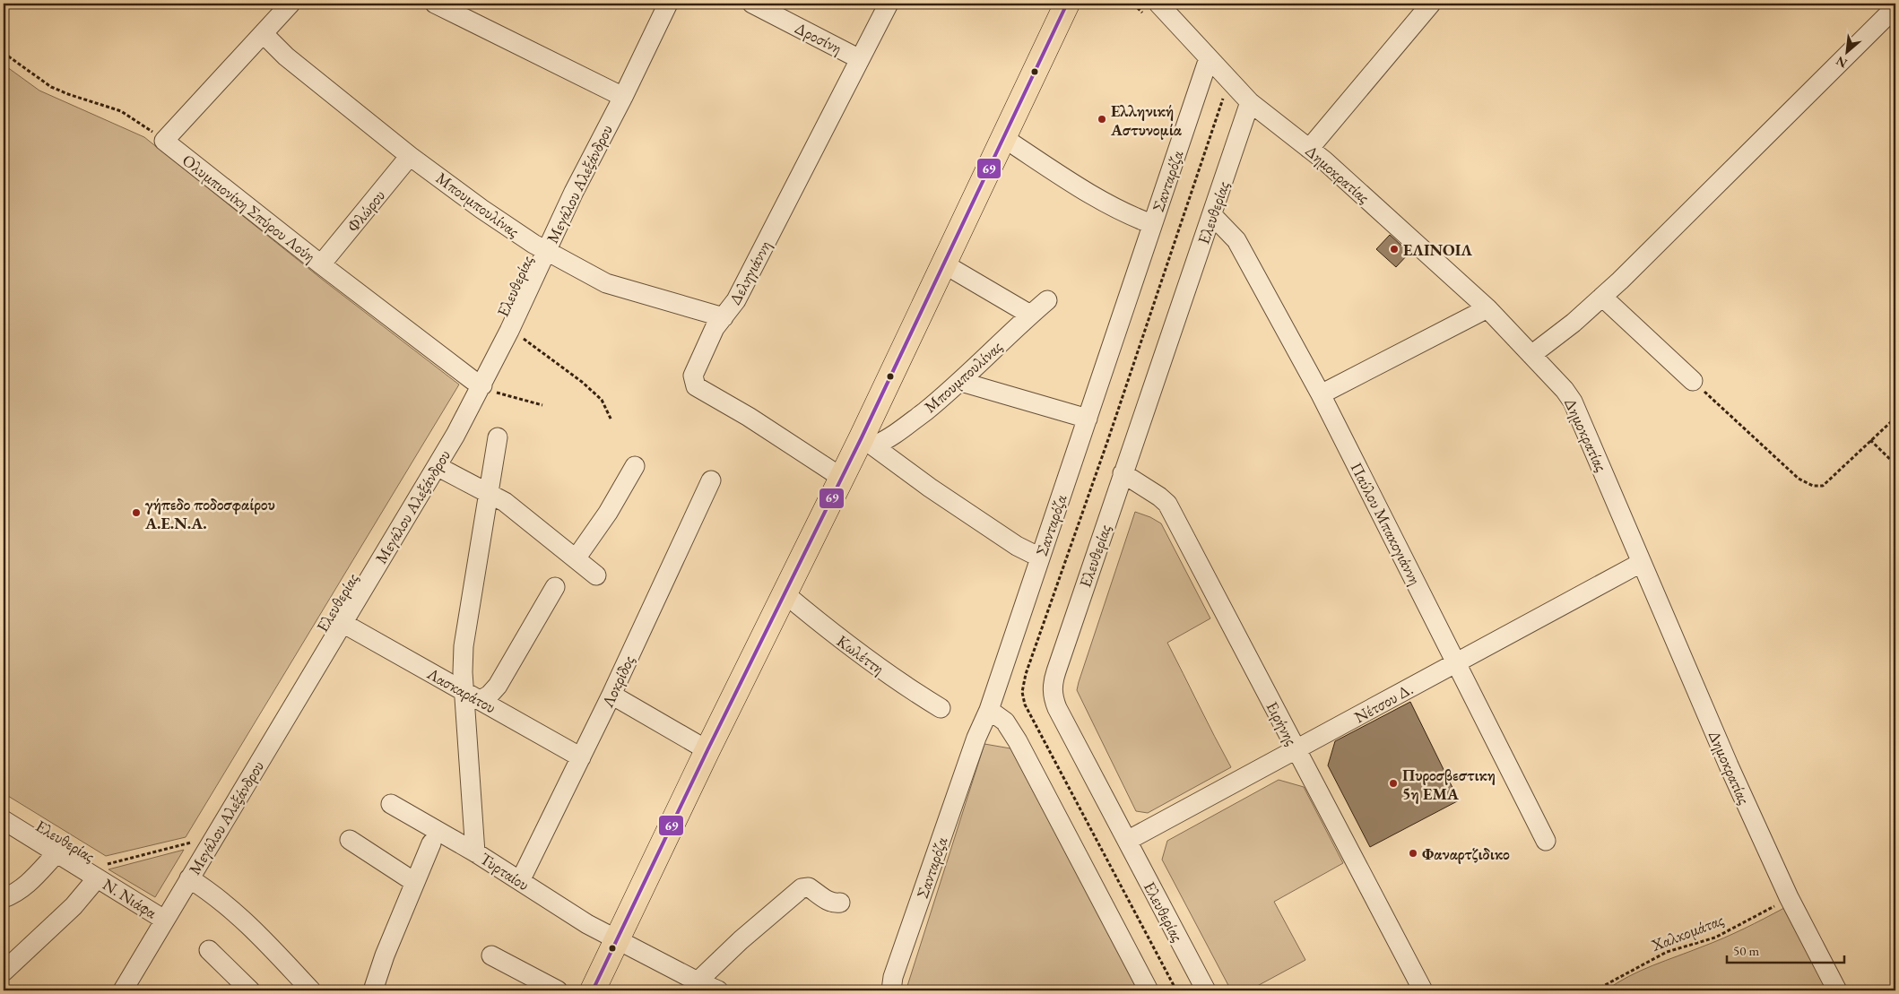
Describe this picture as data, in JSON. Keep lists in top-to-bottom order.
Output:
{
  "streets": {
    "street": [
      "Δροσίνη",
      "Δημοκρατίας",
      "Σανταρόζα",
      "Μεγάλου Αλεξάνδρου",
      "Μπουμπουλίνας",
      "Ολυμπιονίκη Σπύρου Λούη",
      "Φλώρου",
      "Ελευθερίας",
      "Δεληγιάννη",
      "Παύλου Μπακογιάννη",
      "Κωλέττη",
      "Λοκρίδος",
      "Λασκαράτου",
      "Νέτσου Δ.",
      "Ειρήνης",
      "Τυρταίου",
      "Ν. Νιάφα"
    ],
    "path": ["Χαλκομάτας"]
  },
  "crossings": [
    ["Δροσίνη", "Δεληγιάννη"],
    ["Δημοκρατίας", "Σανταρόζα"],
    ["Δημοκρατίας", "Ελευθερίας"],
    ["Δημοκρατίας", "Νέτσου Δ."],
    ["Δημοκρατίας", "Χαλκομάτας"],
    ["Μεγάλου Αλεξάνδρου", "Μπουμπουλίνας"],
    ["Μεγάλου Αλεξάνδρου", "Ολυμπιονίκη Σπύρου Λούη"],
    ["Μεγάλου Αλεξάνδρου", "Λασκαράτου"],
    ["Μεγάλου Αλεξάνδρου", "Ν. Νιάφα"],
    ["Μπουμπουλίνας", "Φλώρου"],
    ["Μπουμπουλίνας", "Δεληγιάννη"],
    ["Ολυμπιονίκη Σπύρου Λούη", "Φλώρου"],
    ["Ελευθερίας", "Παύλου Μπακογιάννη"],
    ["Ελευθερίας", "Νέτσου Δ."],
    ["Ελευθερίας", "Ειρήνης"],
    ["Ελευθερίας", "Ν. Νιάφα"],
    ["Παύλου Μπακογιάννη", "Νέτσου Δ."],
    ["Λοκρίδος", "Λασκαράτου"],
    ["Λοκρίδος", "Τυρταίου"],
    ["Νέτσου Δ.", "Ειρήνης"]
  ],
  "places": [
    "Ελληνική Αστυνομία",
    "ΕΛΙΝΟΙΛ",
    "γήπεδο ποδοσφαίρου Α.Ε.Ν.Α.",
    "Πυροσβεστικη 5η ΕΜΑ",
    "Φαναρτζιδικο"
  ],
  "lines": ["transit line 69"],
  "scale_bar": "50 m",
  "north": "bottom left"
}
